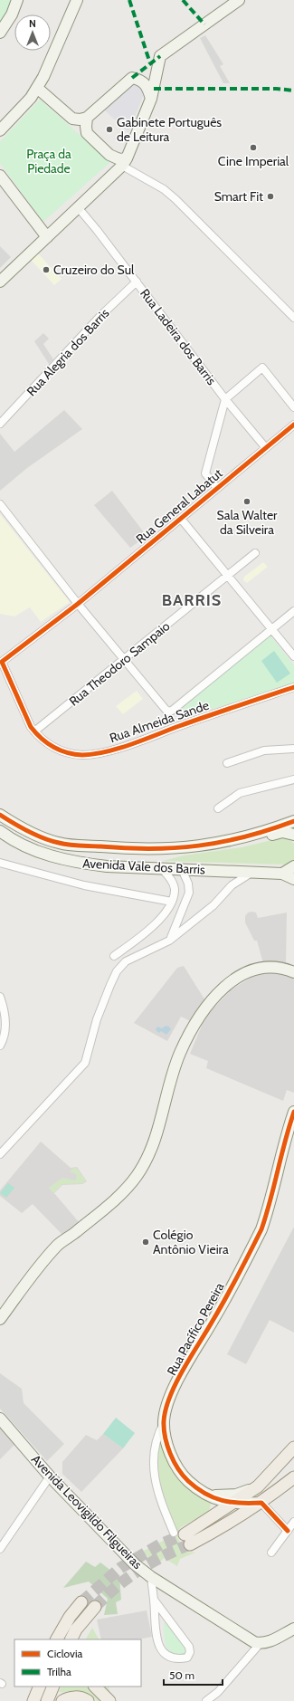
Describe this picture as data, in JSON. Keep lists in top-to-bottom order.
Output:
{
  "streets": {
    "street": [
      "Rua Ladeira dos Barris",
      "Rua Alegria dos Barris",
      "Rua General Labatut",
      "Rua Theodoro Sampaio",
      "Rua Almeida Sande",
      "Avenida Vale dos Barris",
      "Rua Pacífico Pereira",
      "Avenida Leovigildo Filgueiras"
    ]
  },
  "crossings": [
    ["Rua Ladeira dos Barris", "Rua Alegria dos Barris"],
    ["Rua Ladeira dos Barris", "Rua General Labatut"],
    ["Rua General Labatut", "Rua Theodoro Sampaio"],
    ["Rua General Labatut", "Rua Almeida Sande"],
    ["Rua Theodoro Sampaio", "Rua Almeida Sande"]
  ],
  "districts": ["BARRIS"],
  "parks": ["Praça da Piedade"],
  "places": [
    "Gabinete Português de Leitura",
    "Cine Imperial",
    "Smart Fit",
    "Cruzeiro do Sul",
    "Sala Walter da Silveira",
    "Colégio Antônio Vieira"
  ],
  "legend": ["Ciclovia", "Trilha"],
  "scale_bar": "50 m",
  "north": "top"
}
